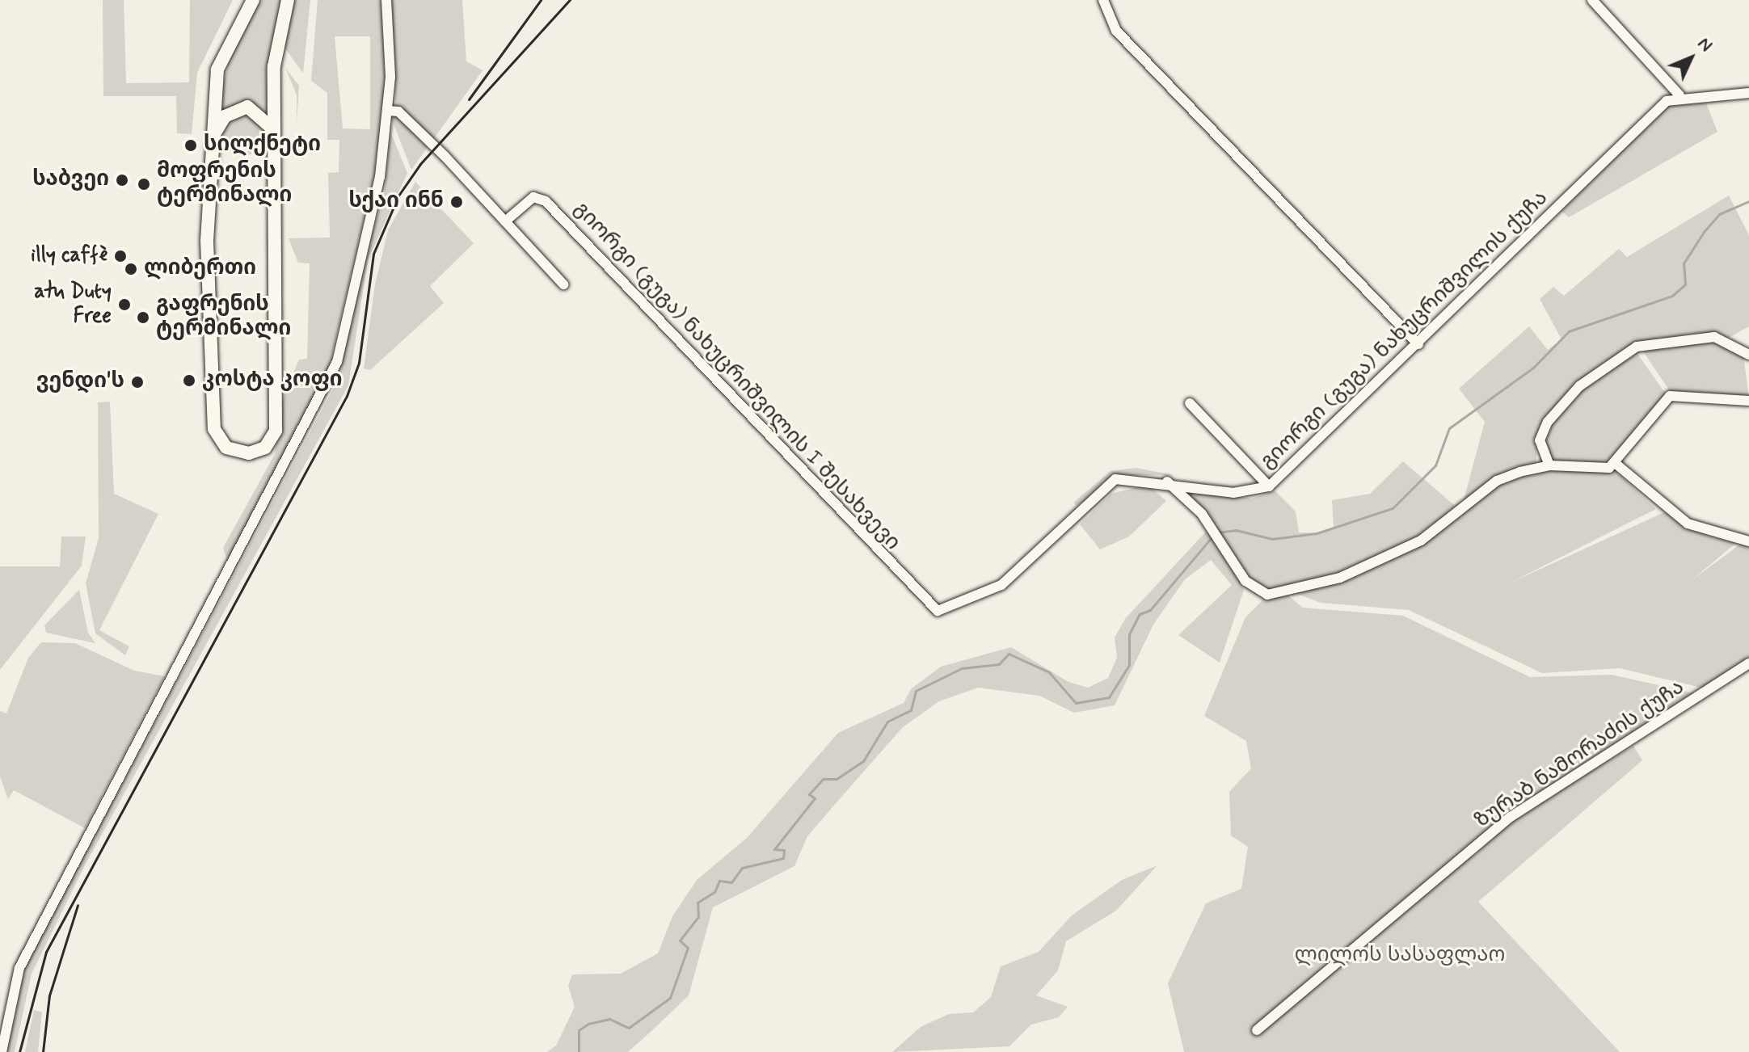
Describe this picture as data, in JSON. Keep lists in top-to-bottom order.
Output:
{
  "streets": {
    "street": ["გიორგი (გუგა) ნახუცრიშვილის ქუჩა", "გიორგი (გუგა) ნახუცრიშვილის I შესახვევი", "ზურაბ ნამორაძის ქუჩა"]
  },
  "crossings": [
    ["გიორგი (გუგა) ნახუცრიშვილის ქუჩა", "გიორგი (გუგა) ნახუცრიშვილის I შესახვევი"]
  ],
  "parks": ["ლილოს სასაფლაო"],
  "places": [
    "სილქნეტი",
    "საბვეი",
    "მოფრენის ტერმინალი",
    "სქაი ინნ",
    "illy caffè",
    "ლიბერთი",
    "atu Duty Free",
    "გაფრენის ტერმინალი",
    "კოსტა კოფი",
    "ვენდი'ს"
  ],
  "north": "top right"
}
